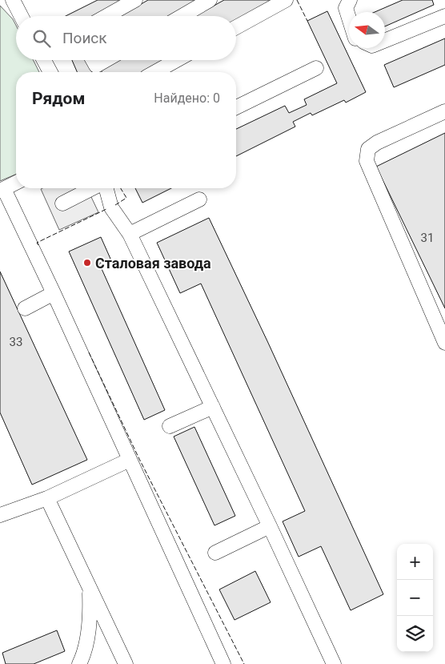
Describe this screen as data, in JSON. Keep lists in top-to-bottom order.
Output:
{
  "places": ["Сталовая завода"],
  "house_numbers": ["31", "33"],
  "north": "left",
  "page": {
    "search": "Поиск",
    "heading": ["Рядом", "Найдено: 0"],
    "map_buttons": ["+", "−"]
  }
}
